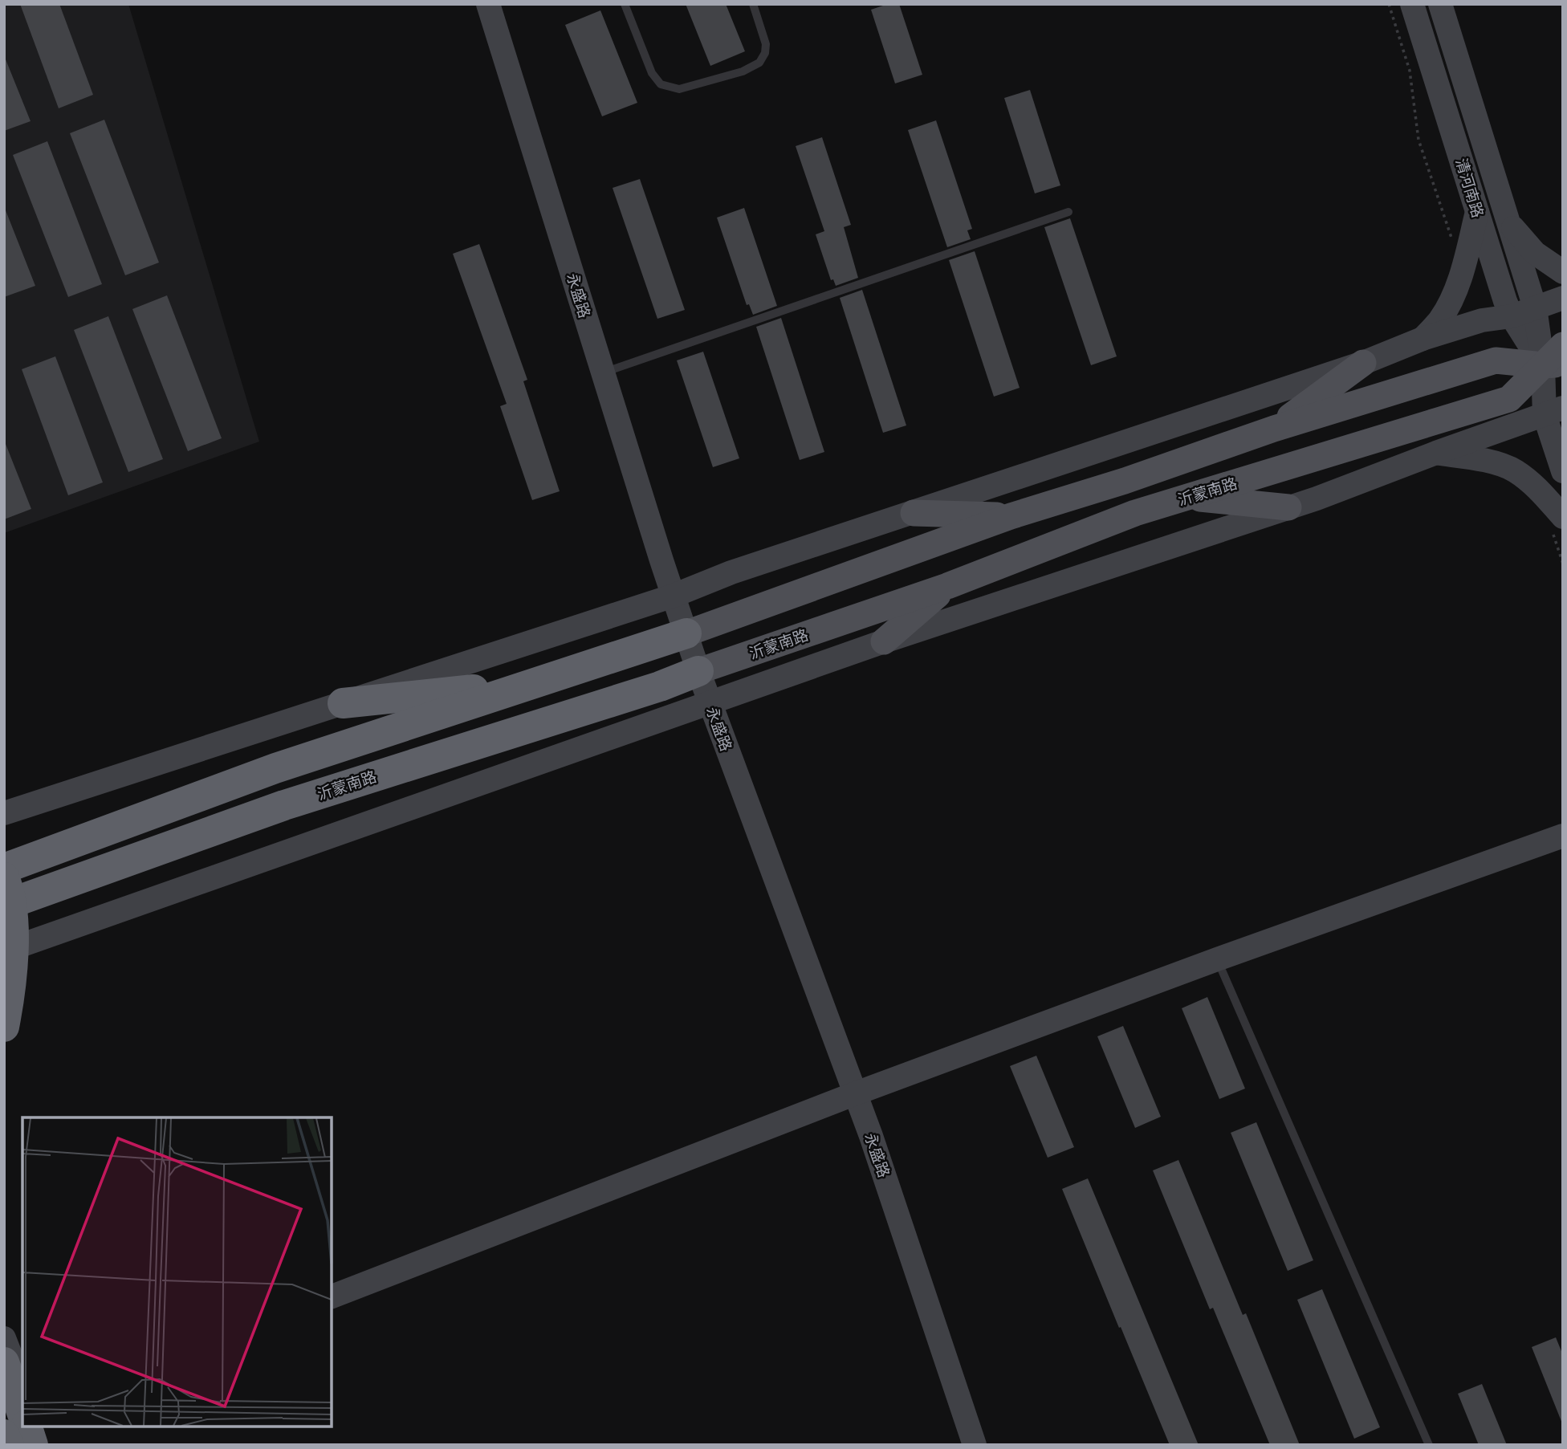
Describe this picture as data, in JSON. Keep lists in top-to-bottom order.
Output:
{
  "streets": {
    "highway": ["沂蒙南路"],
    "street": ["清河南路", "永盛路"]
  },
  "crossings": [
    ["清河南路", "沂蒙南路"],
    ["永盛路", "沂蒙南路"]
  ]
}
